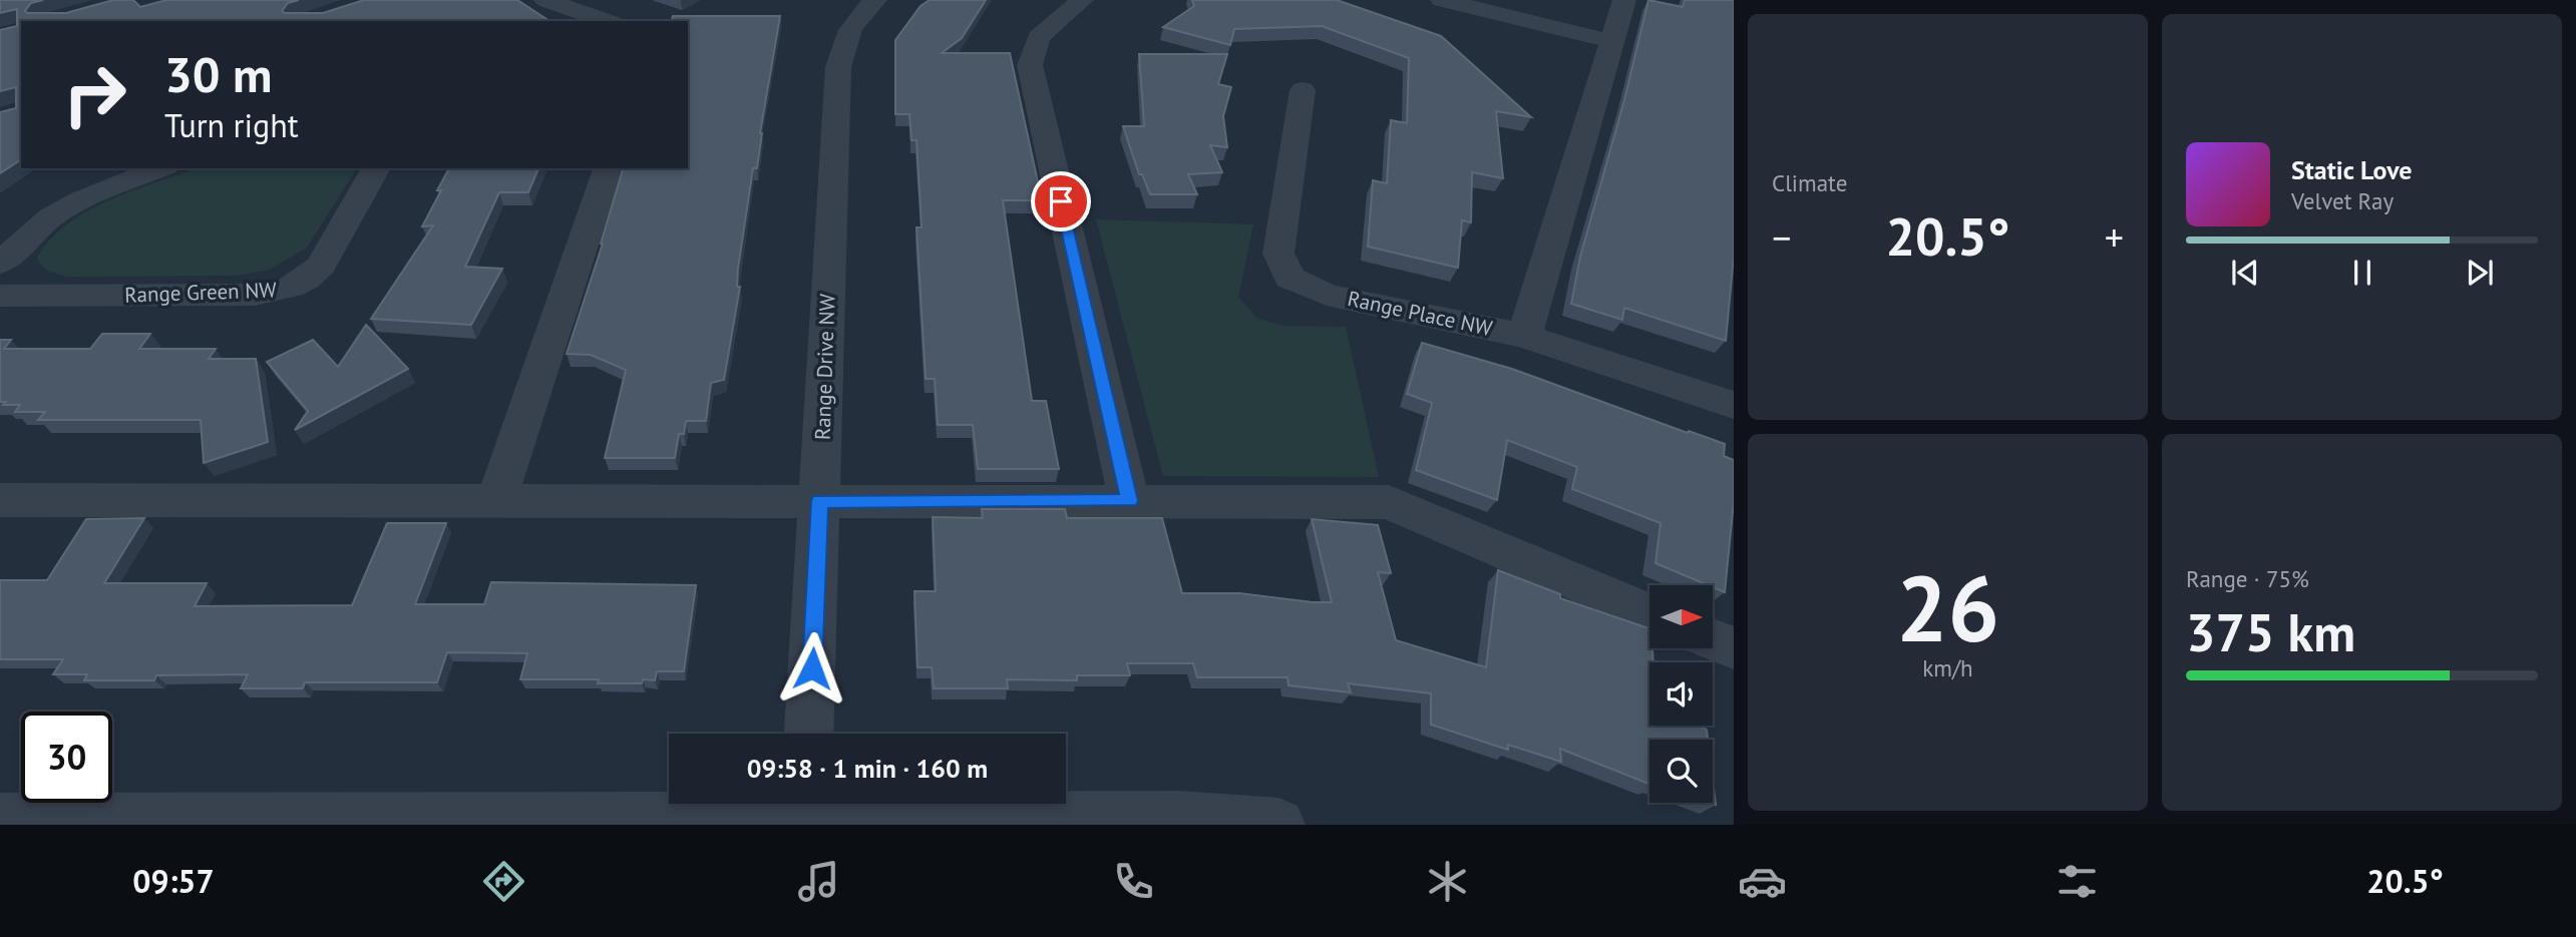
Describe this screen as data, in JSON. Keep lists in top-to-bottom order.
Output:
{
  "streets": {
    "street": ["Range Green NW", "Range Place NW", "Range Drive NW"]
  },
  "north": "right",
  "page": {
    "tile": [
      "Climate",
      ["26", "km/h"],
      ["Range · 75%", "375 km"]
    ],
    "turn": ["30 m", "Turn right"],
    "song": ["Static Love", "Velvet Ray"],
    "heat": ["−", "20.5°", "+"],
    "limit": "30",
    "trip": "09:58 · 1 min · 160 m",
    "tabs": ["09:57", "20.5°"]
  }
}
